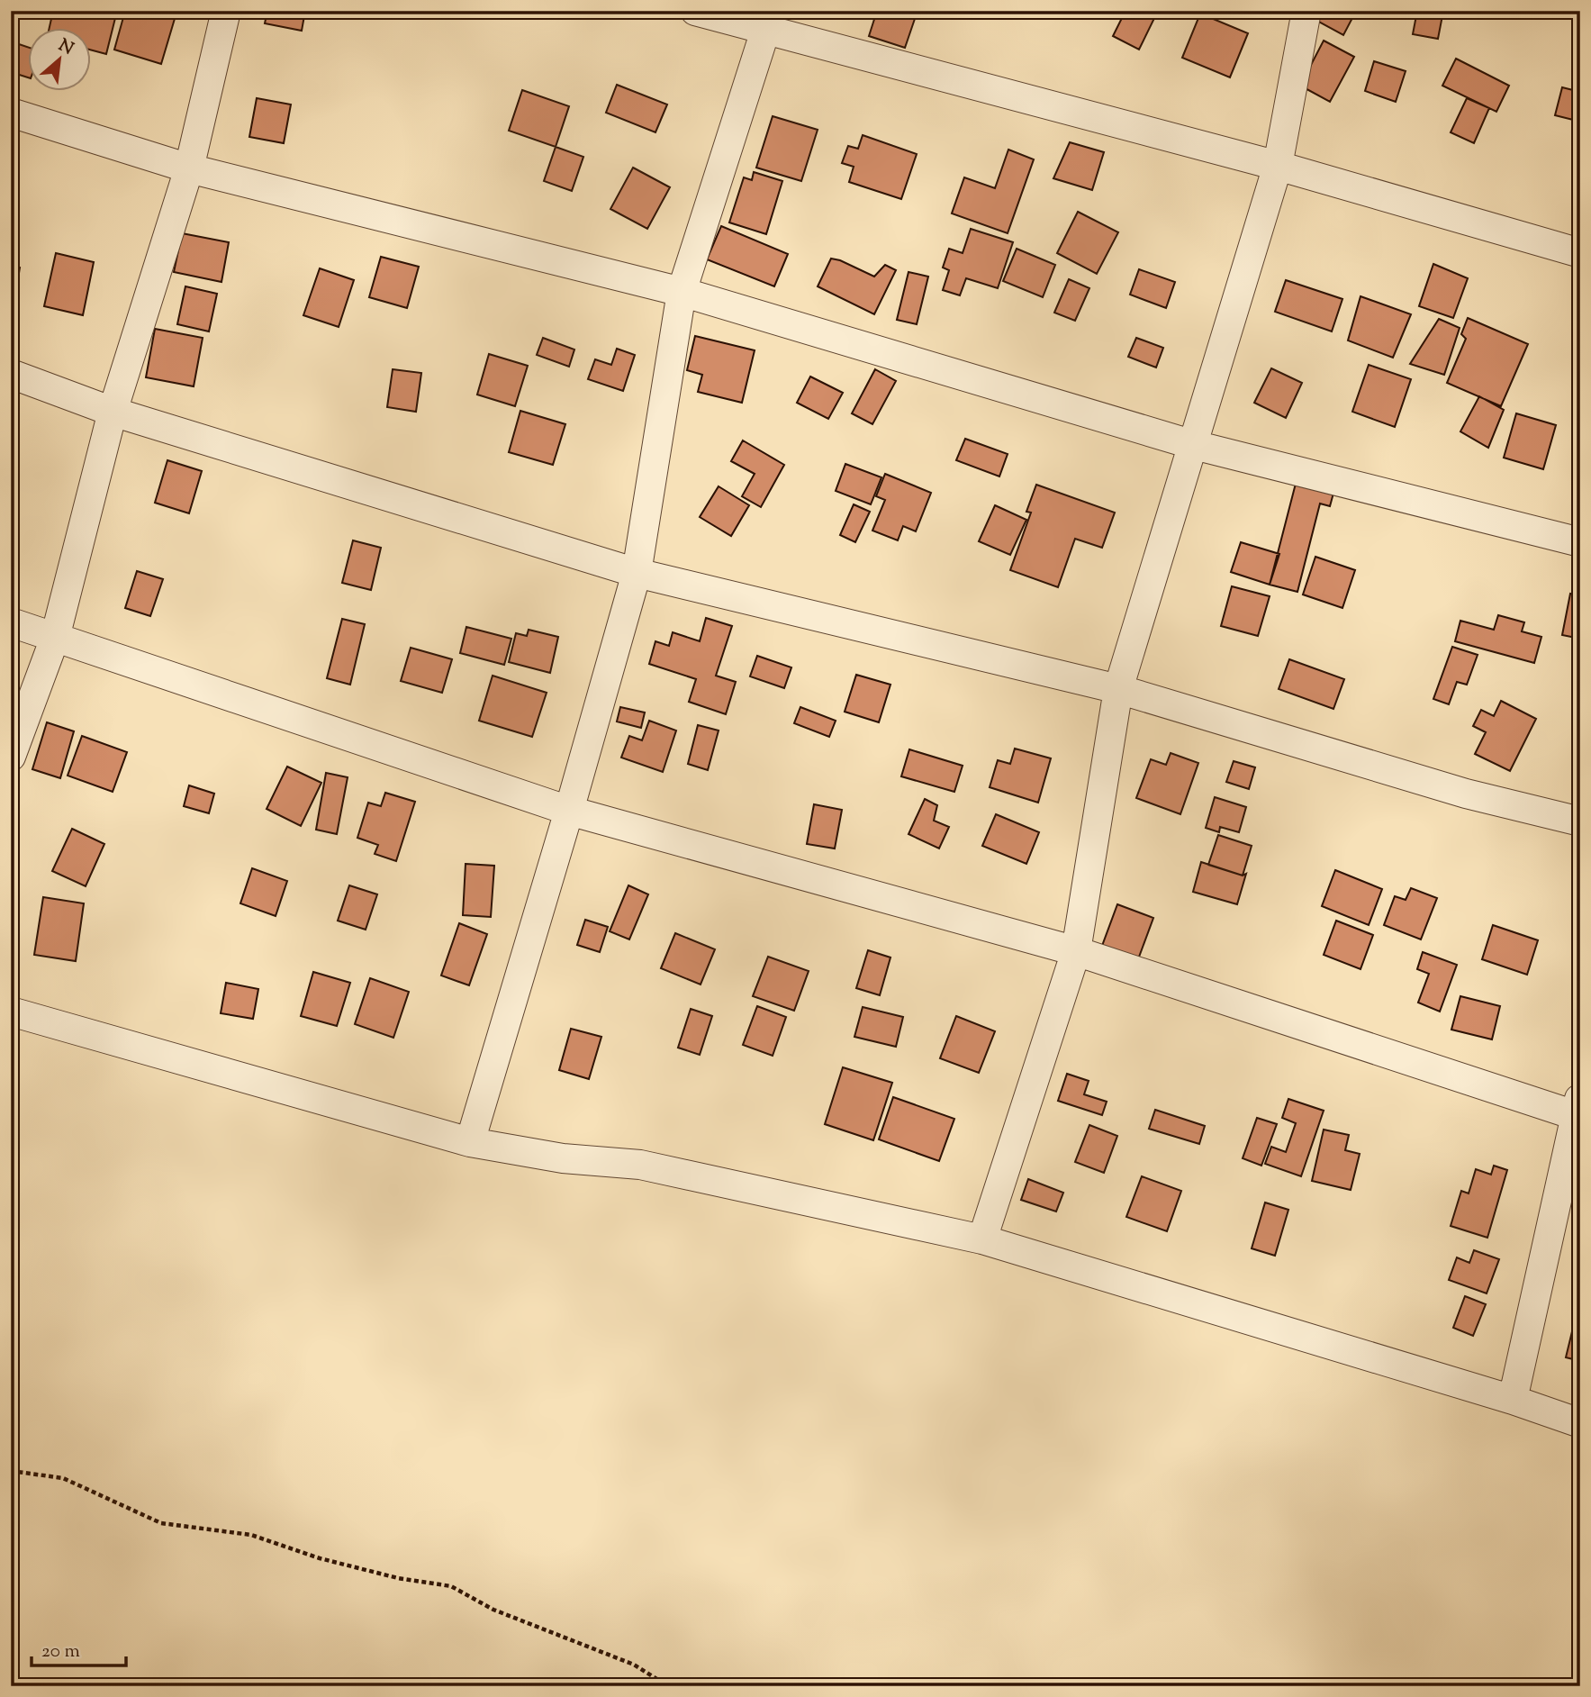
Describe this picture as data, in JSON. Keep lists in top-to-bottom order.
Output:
{
  "scale_bar": "20 m",
  "north": "top right"
}
